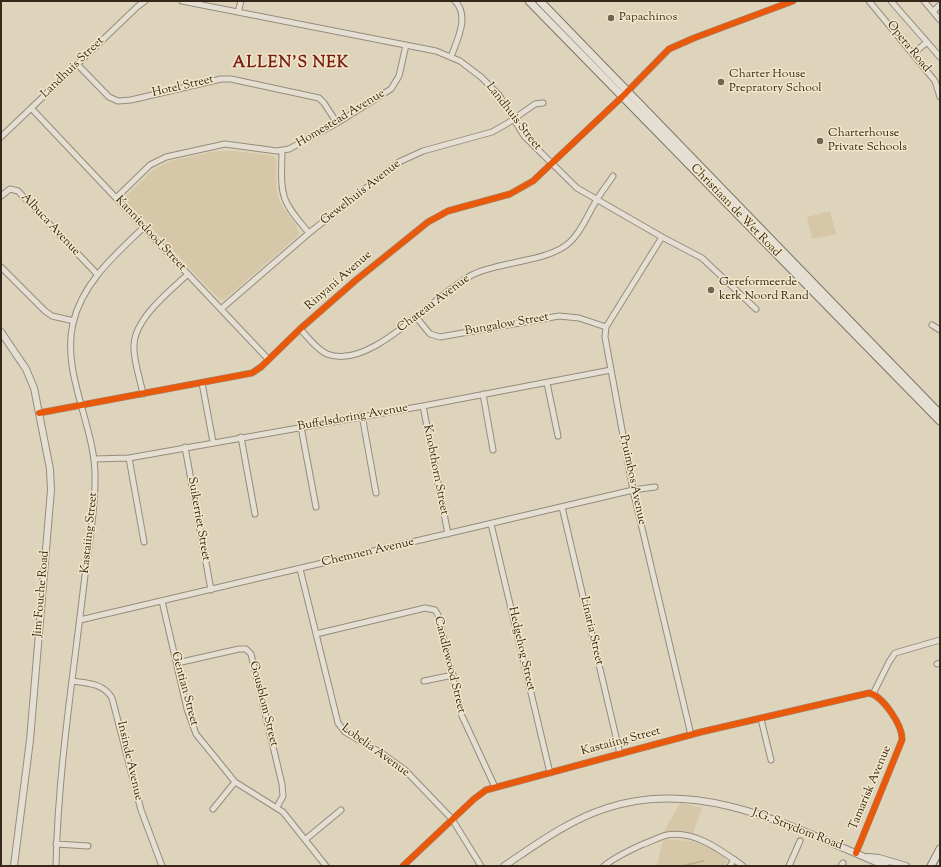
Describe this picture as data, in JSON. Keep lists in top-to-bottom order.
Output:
{
  "streets": {
    "main road": ["Christiaan de Wet Road"],
    "street": [
      "Opera Road",
      "Landhuis Street",
      "Hotel Street",
      "Homestead Avenue",
      "Gewelhuis Avenue",
      "Albuca Avenue",
      "Kanniedood Street",
      "Rinyani Avenue",
      "Chateau Avenue",
      "Bungalow Street",
      "Buffelsdoring Avenue",
      "Knobthorn Street",
      "Pruimbos Avenue",
      "Suikerriet Street",
      "Kastaiing Street",
      "Chemnen Avenue",
      "Jim Fouche Road",
      "Linaria Street",
      "Hedgehog Street",
      "Candlewood Street",
      "Gentian Street",
      "Gousblom Street",
      "Lobelia Avenue",
      "Insinde Avenue",
      "Tamarisk Avenue",
      "J.G. Strydom Road"
    ]
  },
  "crossings": [
    ["Landhuis Street", "Hotel Street"],
    ["Landhuis Street", "Homestead Avenue"],
    ["Landhuis Street", "Gewelhuis Avenue"],
    ["Landhuis Street", "Kanniedood Street"],
    ["Landhuis Street", "Rinyani Avenue"],
    ["Landhuis Street", "Chateau Avenue"],
    ["Hotel Street", "Homestead Avenue"],
    ["Homestead Avenue", "Kanniedood Street"],
    ["Gewelhuis Avenue", "Kanniedood Street"],
    ["Christiaan de Wet Road", "Rinyani Avenue"],
    ["Albuca Avenue", "Kastaiing Street"],
    ["Kanniedood Street", "Rinyani Avenue"],
    ["Kanniedood Street", "Kastaiing Street"],
    ["Rinyani Avenue", "Chateau Avenue"],
    ["Rinyani Avenue", "Kastaiing Street"],
    ["Rinyani Avenue", "Jim Fouche Road"],
    ["Chateau Avenue", "Bungalow Street"],
    ["Bungalow Street", "Pruimbos Avenue"],
    ["Buffelsdoring Avenue", "Knobthorn Street"],
    ["Buffelsdoring Avenue", "Pruimbos Avenue"],
    ["Buffelsdoring Avenue", "Suikerriet Street"],
    ["Buffelsdoring Avenue", "Kastaiing Street"],
    ["Knobthorn Street", "Chemnen Avenue"],
    ["Pruimbos Avenue", "Kastaiing Street"],
    ["Pruimbos Avenue", "Chemnen Avenue"],
    ["Suikerriet Street", "Chemnen Avenue"],
    ["Kastaiing Street", "Chemnen Avenue"],
    ["Kastaiing Street", "Linaria Street"],
    ["Kastaiing Street", "Hedgehog Street"],
    ["Kastaiing Street", "Candlewood Street"],
    ["Kastaiing Street", "Lobelia Avenue"],
    ["Kastaiing Street", "Insinde Avenue"],
    ["Kastaiing Street", "Tamarisk Avenue"],
    ["Chemnen Avenue", "Linaria Street"],
    ["Chemnen Avenue", "Hedgehog Street"],
    ["Chemnen Avenue", "Gentian Street"],
    ["Chemnen Avenue", "Lobelia Avenue"],
    ["Candlewood Street", "Lobelia Avenue"],
    ["Gentian Street", "Gousblom Street"],
    ["Tamarisk Avenue", "J.G. Strydom Road"]
  ],
  "districts": ["ALLEN'S NEK"],
  "places": [
    "Papachinos",
    "Charter House Prepratory School",
    "Charterhouse Private Schools",
    "Gereformeerde kerk Noord Rand"
  ]
}
